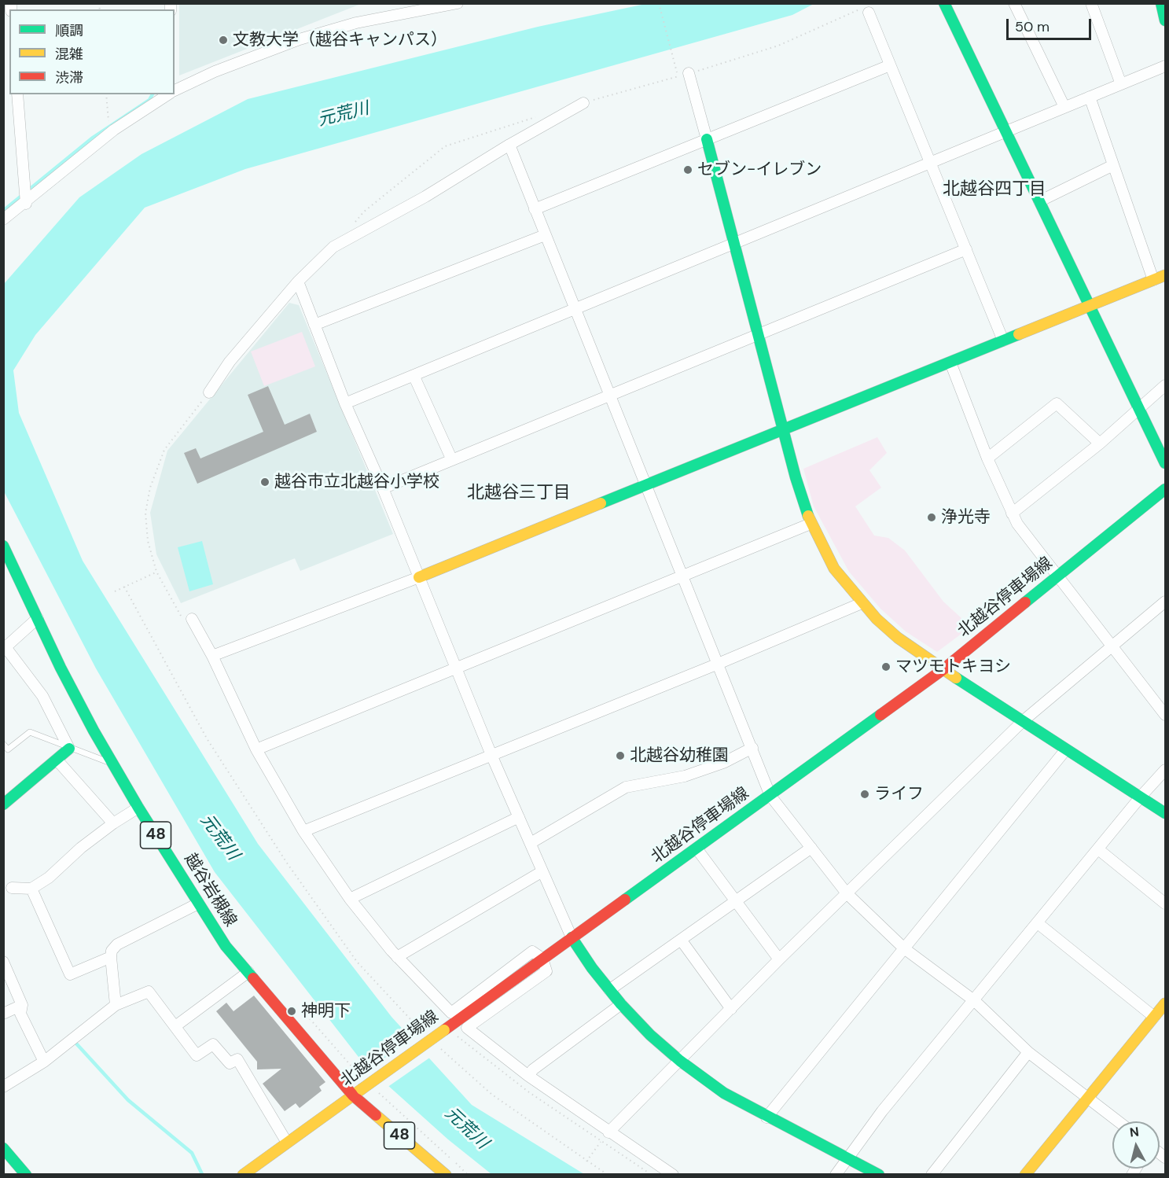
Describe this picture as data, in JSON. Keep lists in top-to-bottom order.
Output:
{
  "streets": {
    "street": ["北越谷停車場線", "48", "越谷岩槻線"]
  },
  "crossings": [
    ["北越谷停車場線", "越谷岩槻線"]
  ],
  "districts": ["北越谷四丁目", "北越谷三丁目"],
  "water": ["元荒川"],
  "places": [
    "文教大学（越谷キャンパス）",
    "セブン-イレブン",
    "越谷市立北越谷小学校",
    "浄光寺",
    "マツモトキヨシ",
    "北越谷幼稚園",
    "ライフ",
    "神明下"
  ],
  "legend": ["順調", "混雑", "渋滞"],
  "scale_bar": "50 m",
  "north": "top"
}
